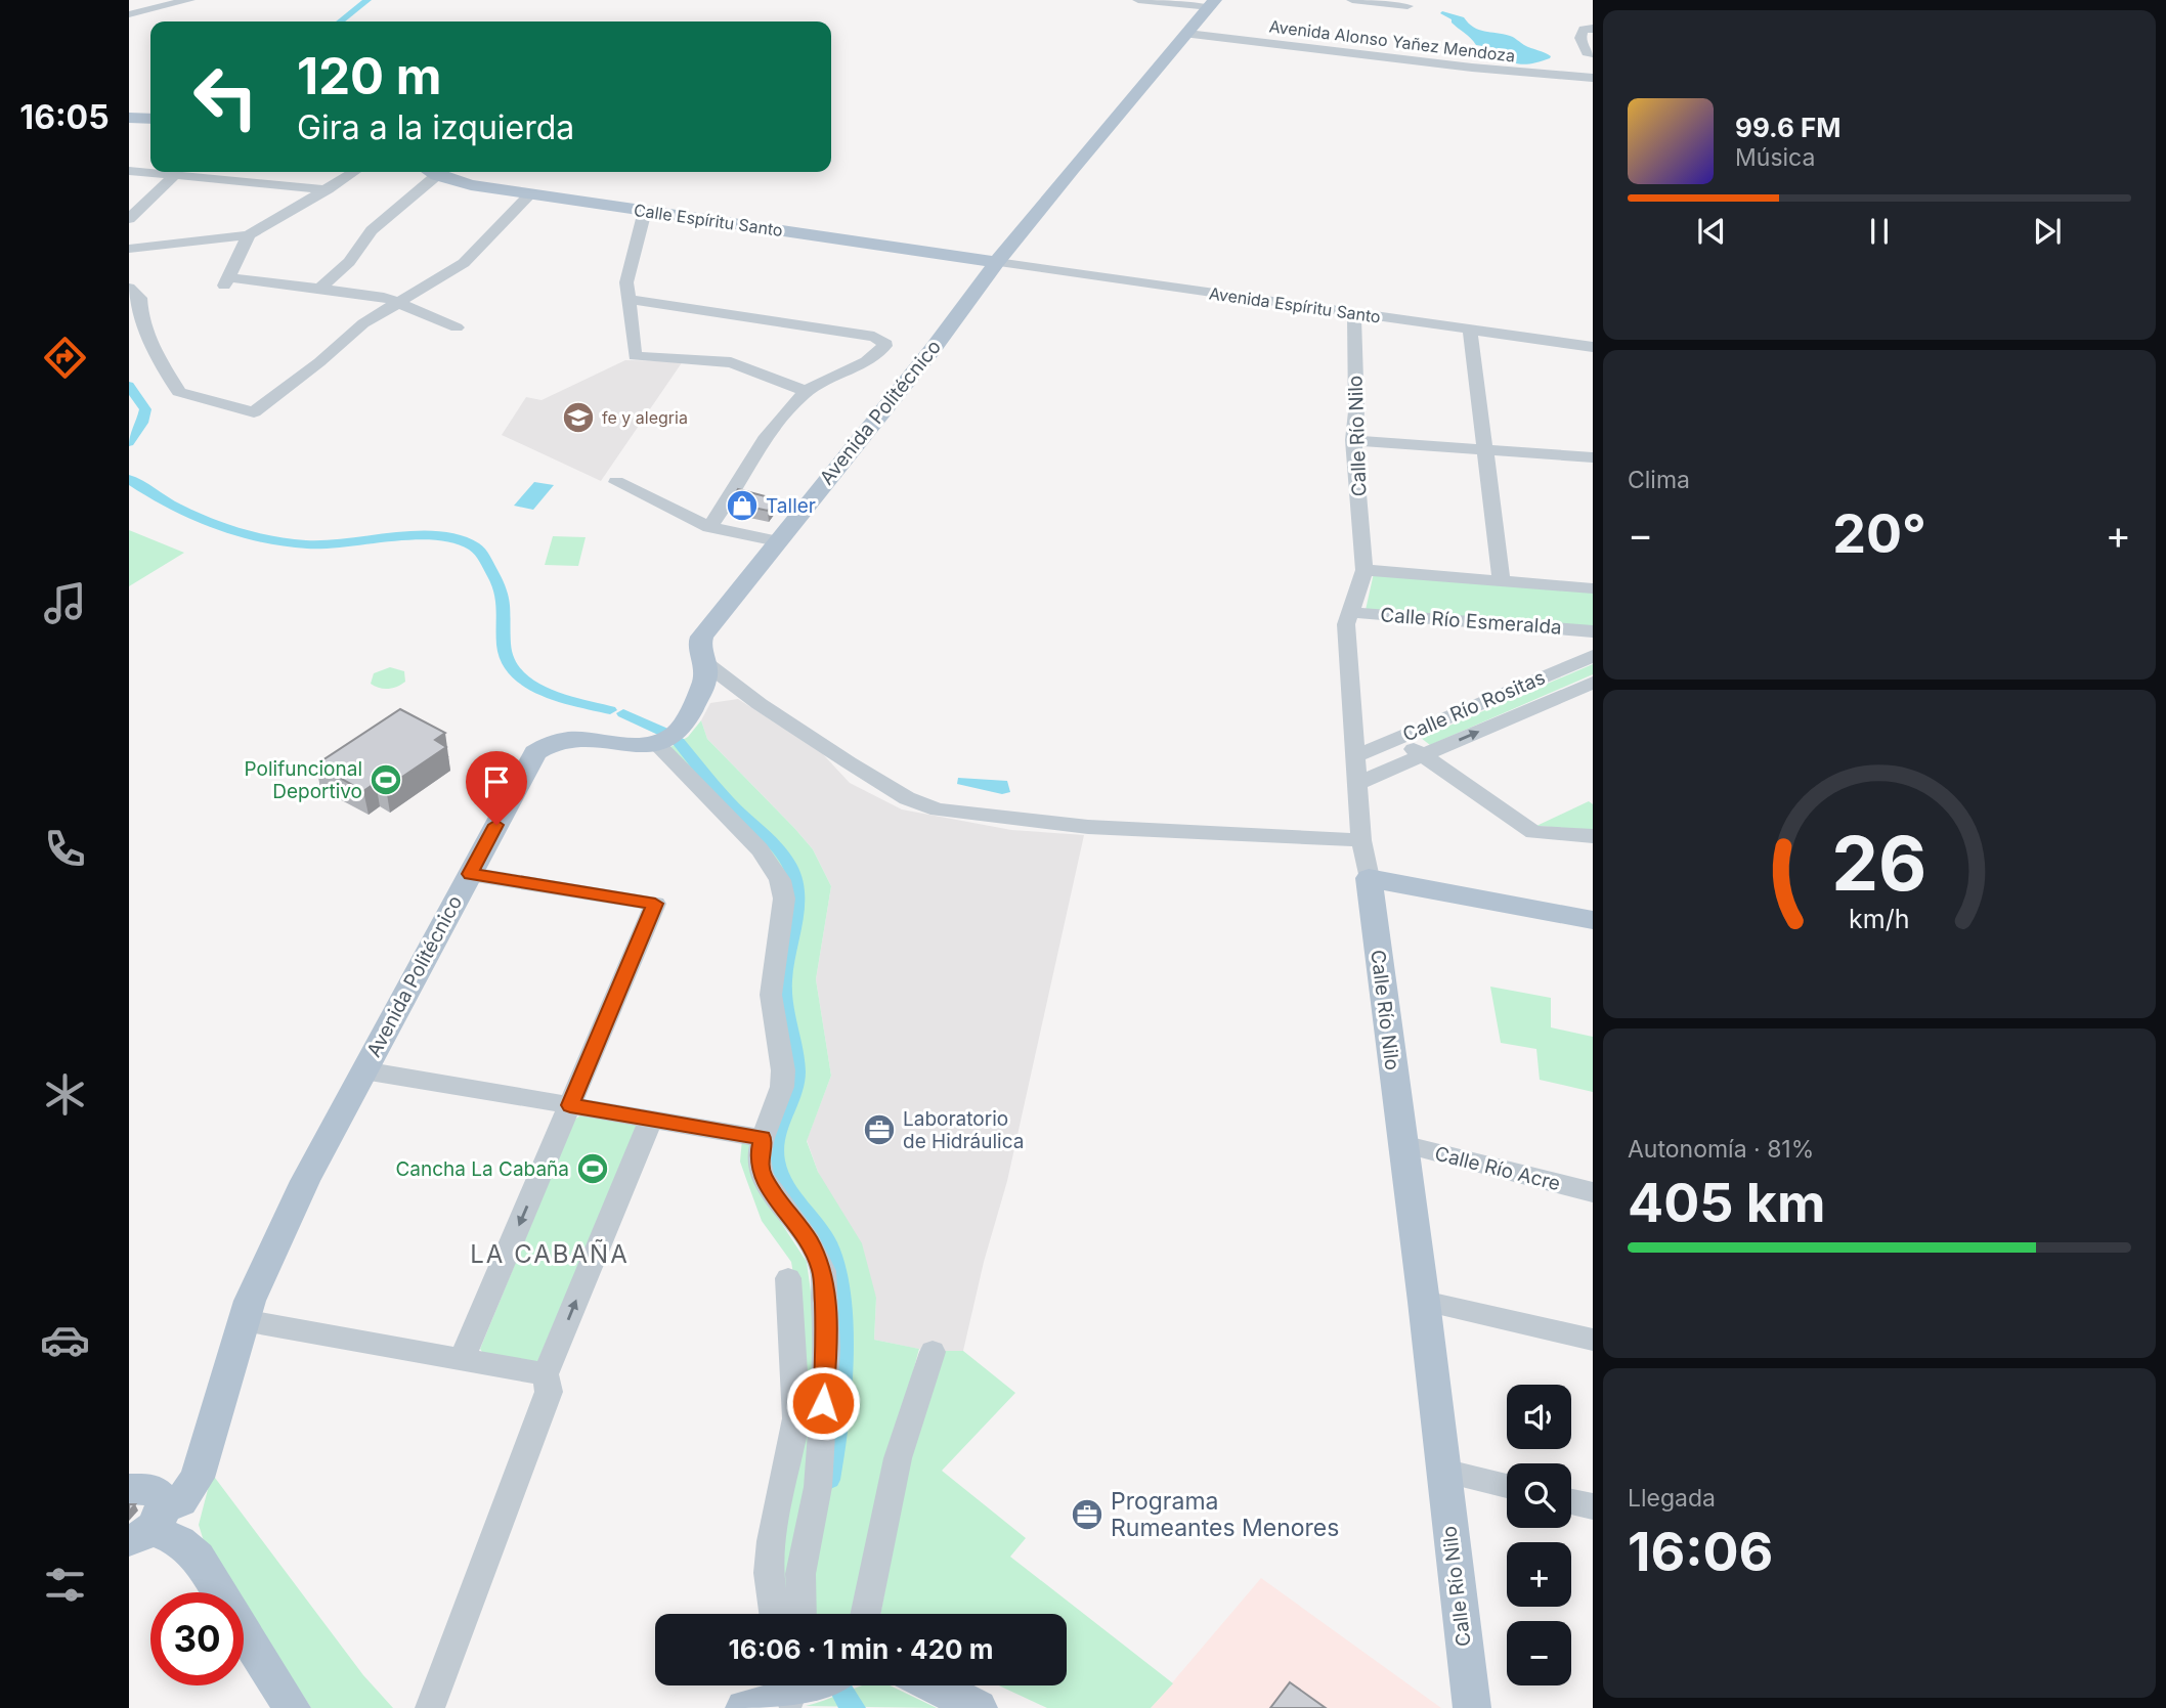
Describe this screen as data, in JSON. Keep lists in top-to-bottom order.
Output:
{
  "streets": {
    "main road": ["Calle Espíritu Santo", "Avenida Politécnico", "Calle Río Nilo"],
    "street": [
      "Avenida Alonso Yañez Mendoza",
      "Avenida Espíritu Santo",
      "Calle Río Esmeralda",
      "Calle Río Rositas",
      "Calle Río Acre"
    ]
  },
  "crossings": [
    ["Avenida Alonso Yañez Mendoza", "Avenida Politécnico"],
    ["Calle Espíritu Santo", "Avenida Espíritu Santo"],
    ["Calle Espíritu Santo", "Avenida Politécnico"],
    ["Avenida Espíritu Santo", "Avenida Politécnico"],
    ["Avenida Espíritu Santo", "Calle Río Nilo"],
    ["Calle Río Nilo", "Calle Río Esmeralda"],
    ["Calle Río Nilo", "Calle Río Rositas"],
    ["Calle Río Nilo", "Calle Río Acre"]
  ],
  "districts": ["LA CABAÑA"],
  "places": {
    "school or university": ["fe y alegria"],
    "shop": ["Taller"],
    "sports": ["Polifuncional Deportivo", "Cancha La Cabaña"],
    "office": ["Laboratorio de Hidráulica", "Programa Rumeantes Menores"]
  },
  "page": {
    "tabs": "16:05",
    "turn": ["120 m", "Gira a la izquierda"],
    "song": ["99.6 FM", "Música"],
    "tile": [
      "Clima",
      ["Autonomía · 81%", "405 km"],
      ["Llegada", "16:06"]
    ],
    "heat": ["−", "20°", "+"],
    "map_buttons": ["+", "−"],
    "limit": "30",
    "trip": "16:06 · 1 min · 420 m",
    "gauge": ["26", "km/h"]
  }
}
